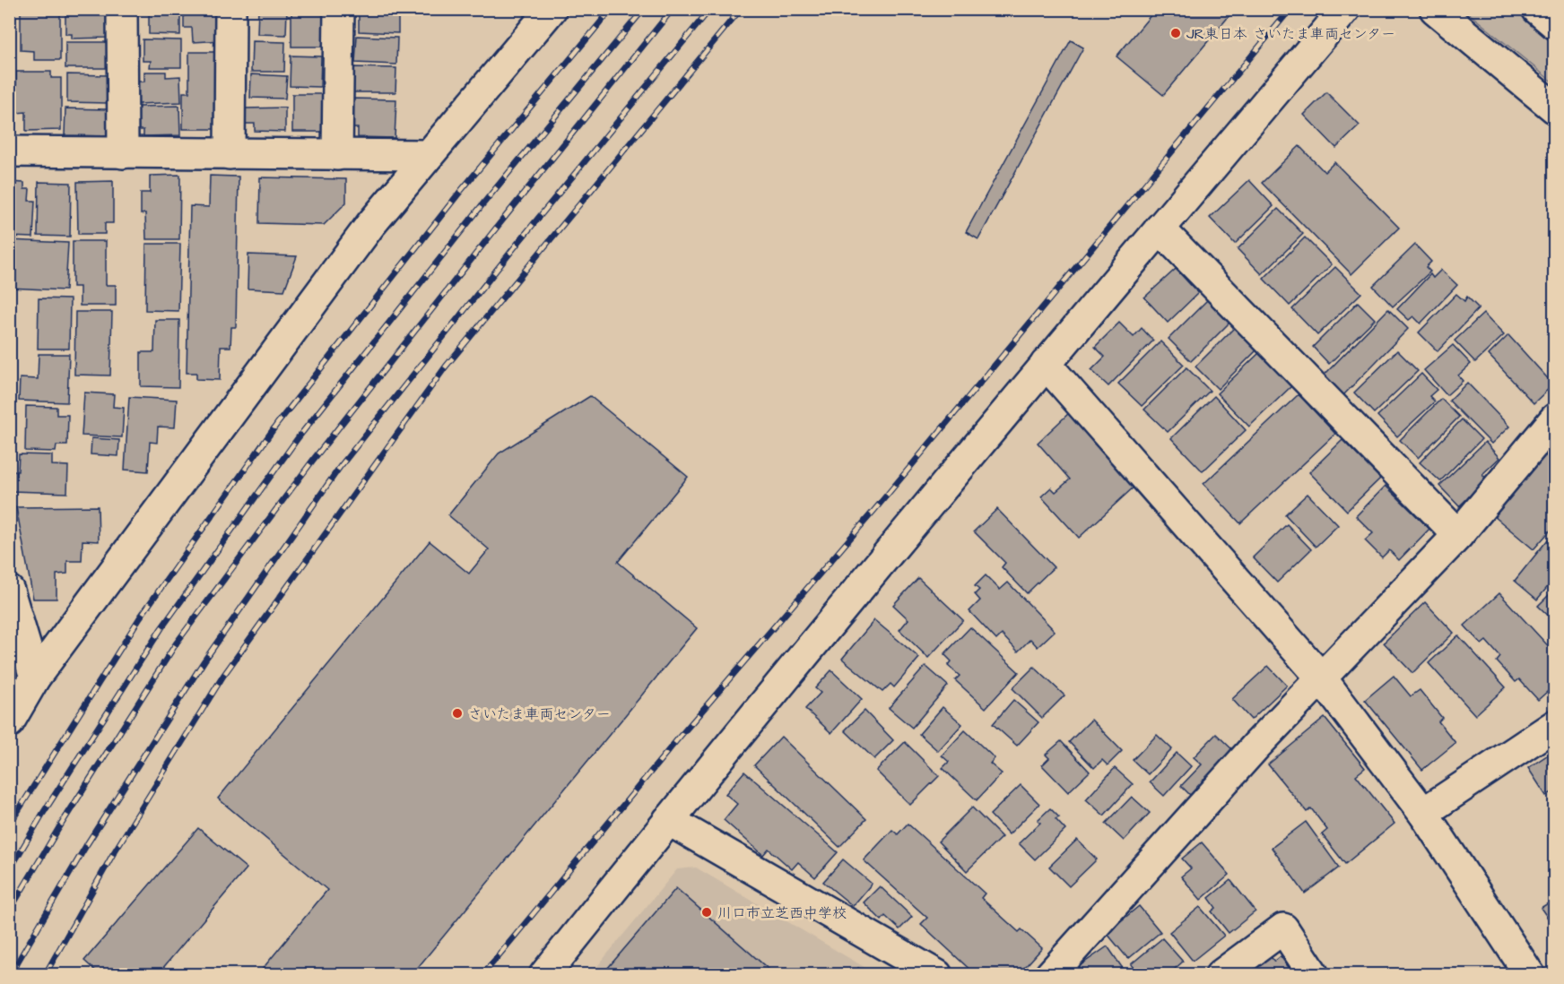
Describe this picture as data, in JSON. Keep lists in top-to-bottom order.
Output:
{
  "places": ["JR東日本 さいたま車両センター", "さいたま車両センター", "川口市立芝西中学校"]
}
